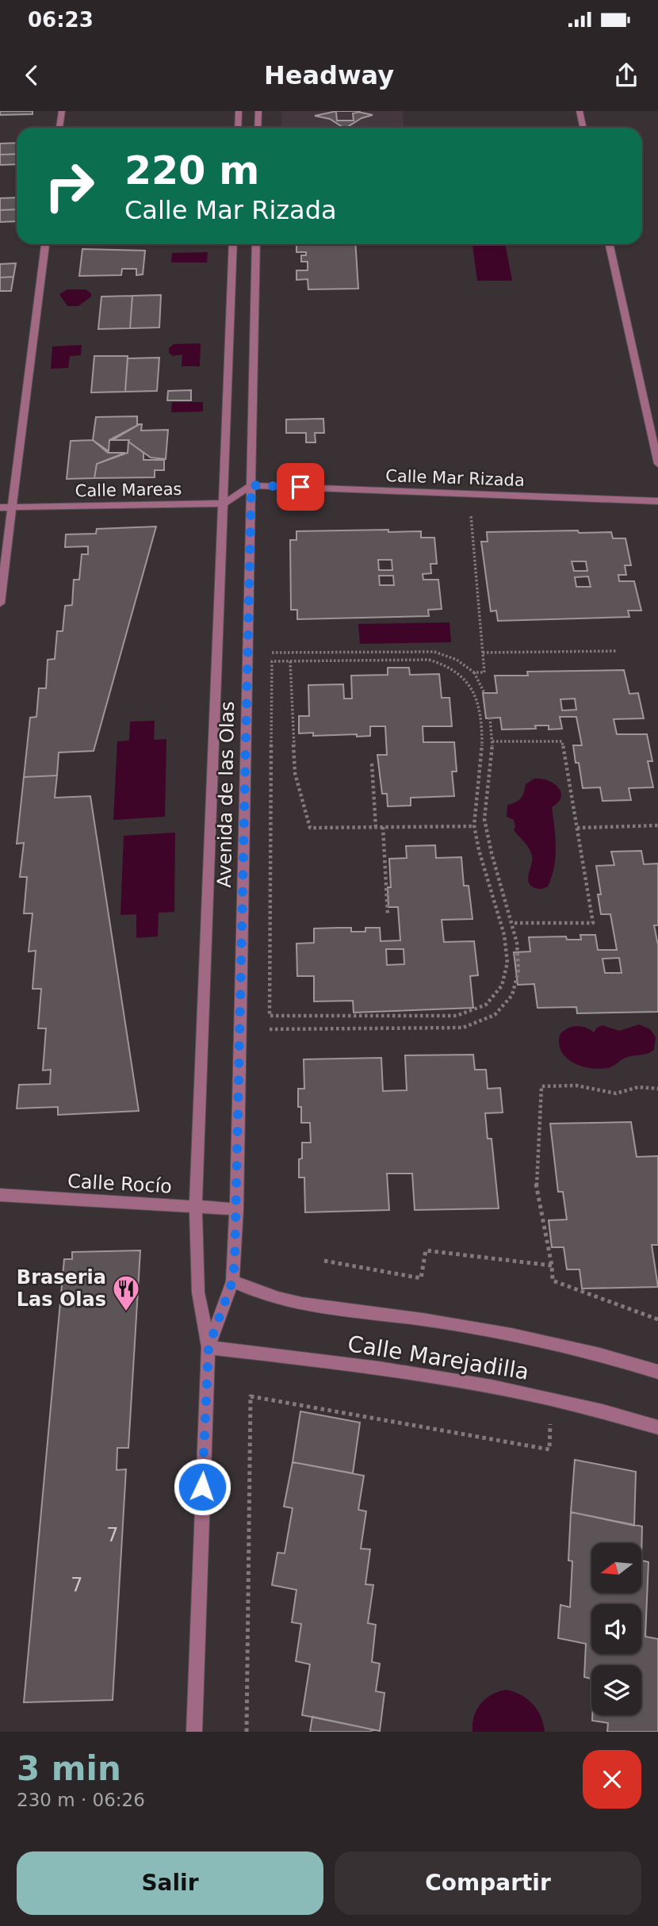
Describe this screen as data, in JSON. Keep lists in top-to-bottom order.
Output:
{
  "streets": {
    "street": [
      "Calle Mar Rizada",
      "Calle Mareas",
      "Avenida de las Olas",
      "Calle Rocío",
      "Calle Marejadilla"
    ]
  },
  "crossings": [
    ["Calle Mar Rizada", "Avenida de las Olas"],
    ["Calle Mareas", "Avenida de las Olas"],
    ["Avenida de las Olas", "Calle Rocío"],
    ["Avenida de las Olas", "Calle Marejadilla"]
  ],
  "places": {
    "restaurant": ["Braseria Las Olas"]
  },
  "house_numbers": ["7", "7"],
  "north": "left",
  "page": {
    "status": "06:23",
    "header": "Headway",
    "turn": ["220 m", "Calle Mar Rizada"],
    "heading": ["3 min", "230 m · 06:26"],
    "buttons": ["Salir", "Compartir"]
  }
}
